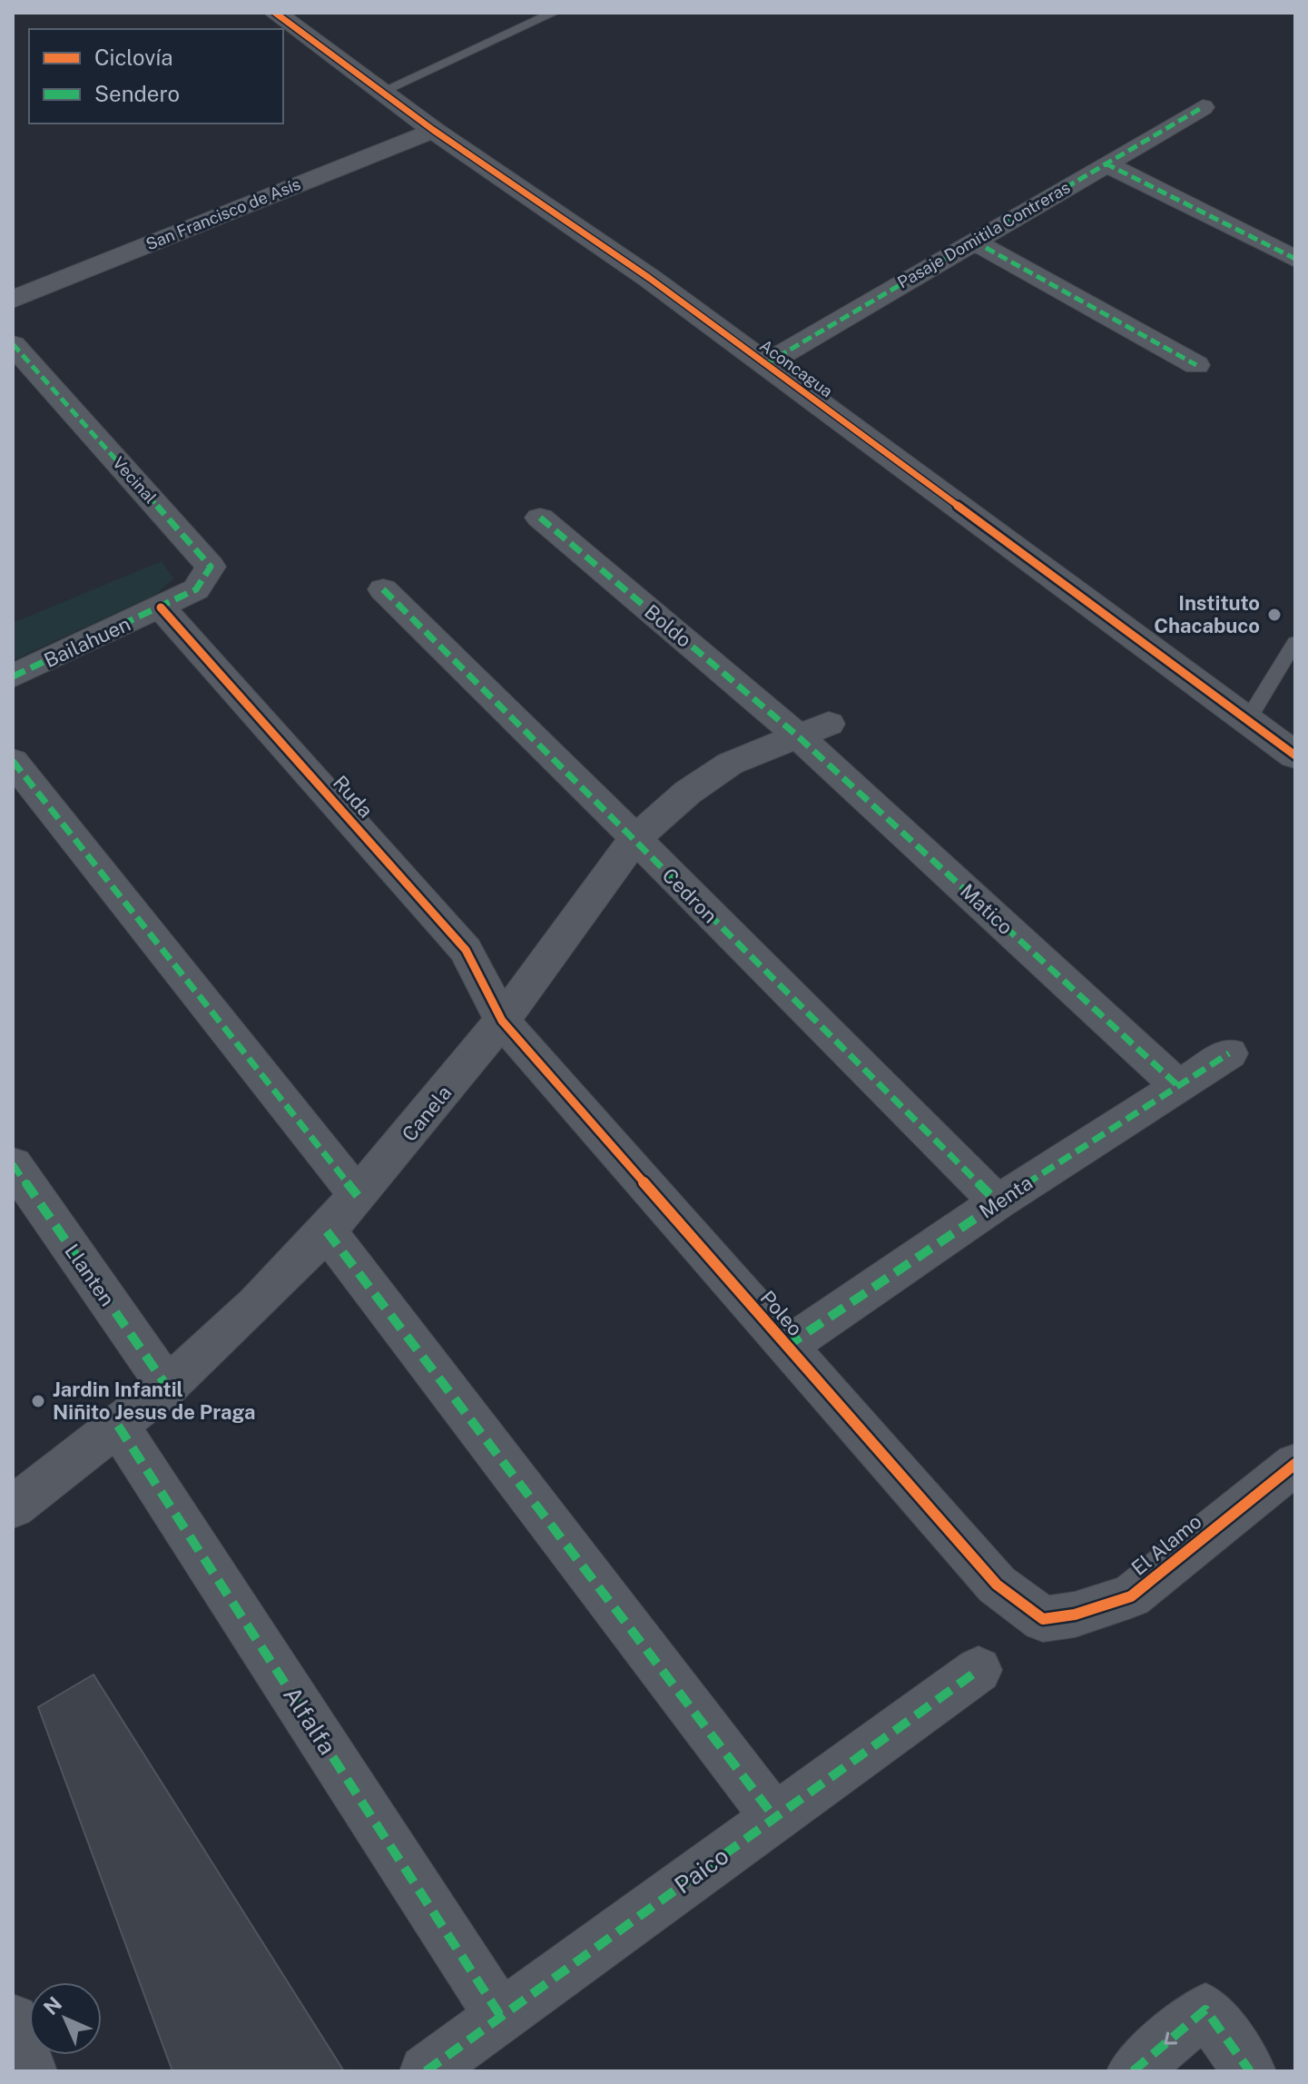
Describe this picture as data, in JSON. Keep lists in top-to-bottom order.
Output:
{
  "streets": {
    "street": [
      "San Francisco de Asís",
      "Pasaje Domitila Contreras",
      "Aconcagua",
      "Vecinal",
      "Boldo",
      "Bailahuen",
      "Ruda",
      "Cedron",
      "Matico",
      "Canela",
      "Menta",
      "Llanten",
      "Poleo",
      "El Alamo",
      "Alfalfa",
      "Paico"
    ]
  },
  "crossings": [
    ["San Francisco de Asís", "Aconcagua"],
    ["Pasaje Domitila Contreras", "Aconcagua"],
    ["Vecinal", "Bailahuen"],
    ["Vecinal", "Ruda"],
    ["Boldo", "Matico"],
    ["Boldo", "Canela"],
    ["Bailahuen", "Ruda"],
    ["Ruda", "Canela"],
    ["Ruda", "Poleo"],
    ["Cedron", "Canela"],
    ["Cedron", "Menta"],
    ["Matico", "Canela"],
    ["Matico", "Menta"],
    ["Canela", "Llanten"],
    ["Canela", "Poleo"],
    ["Canela", "Alfalfa"],
    ["Menta", "Poleo"],
    ["Poleo", "El Alamo"],
    ["Alfalfa", "Paico"]
  ],
  "places": ["Instituto Chacabuco", "Jardin Infantil Niñito Jesus de Praga"],
  "legend": ["Ciclovía", "Sendero"],
  "north": "top left"
}
